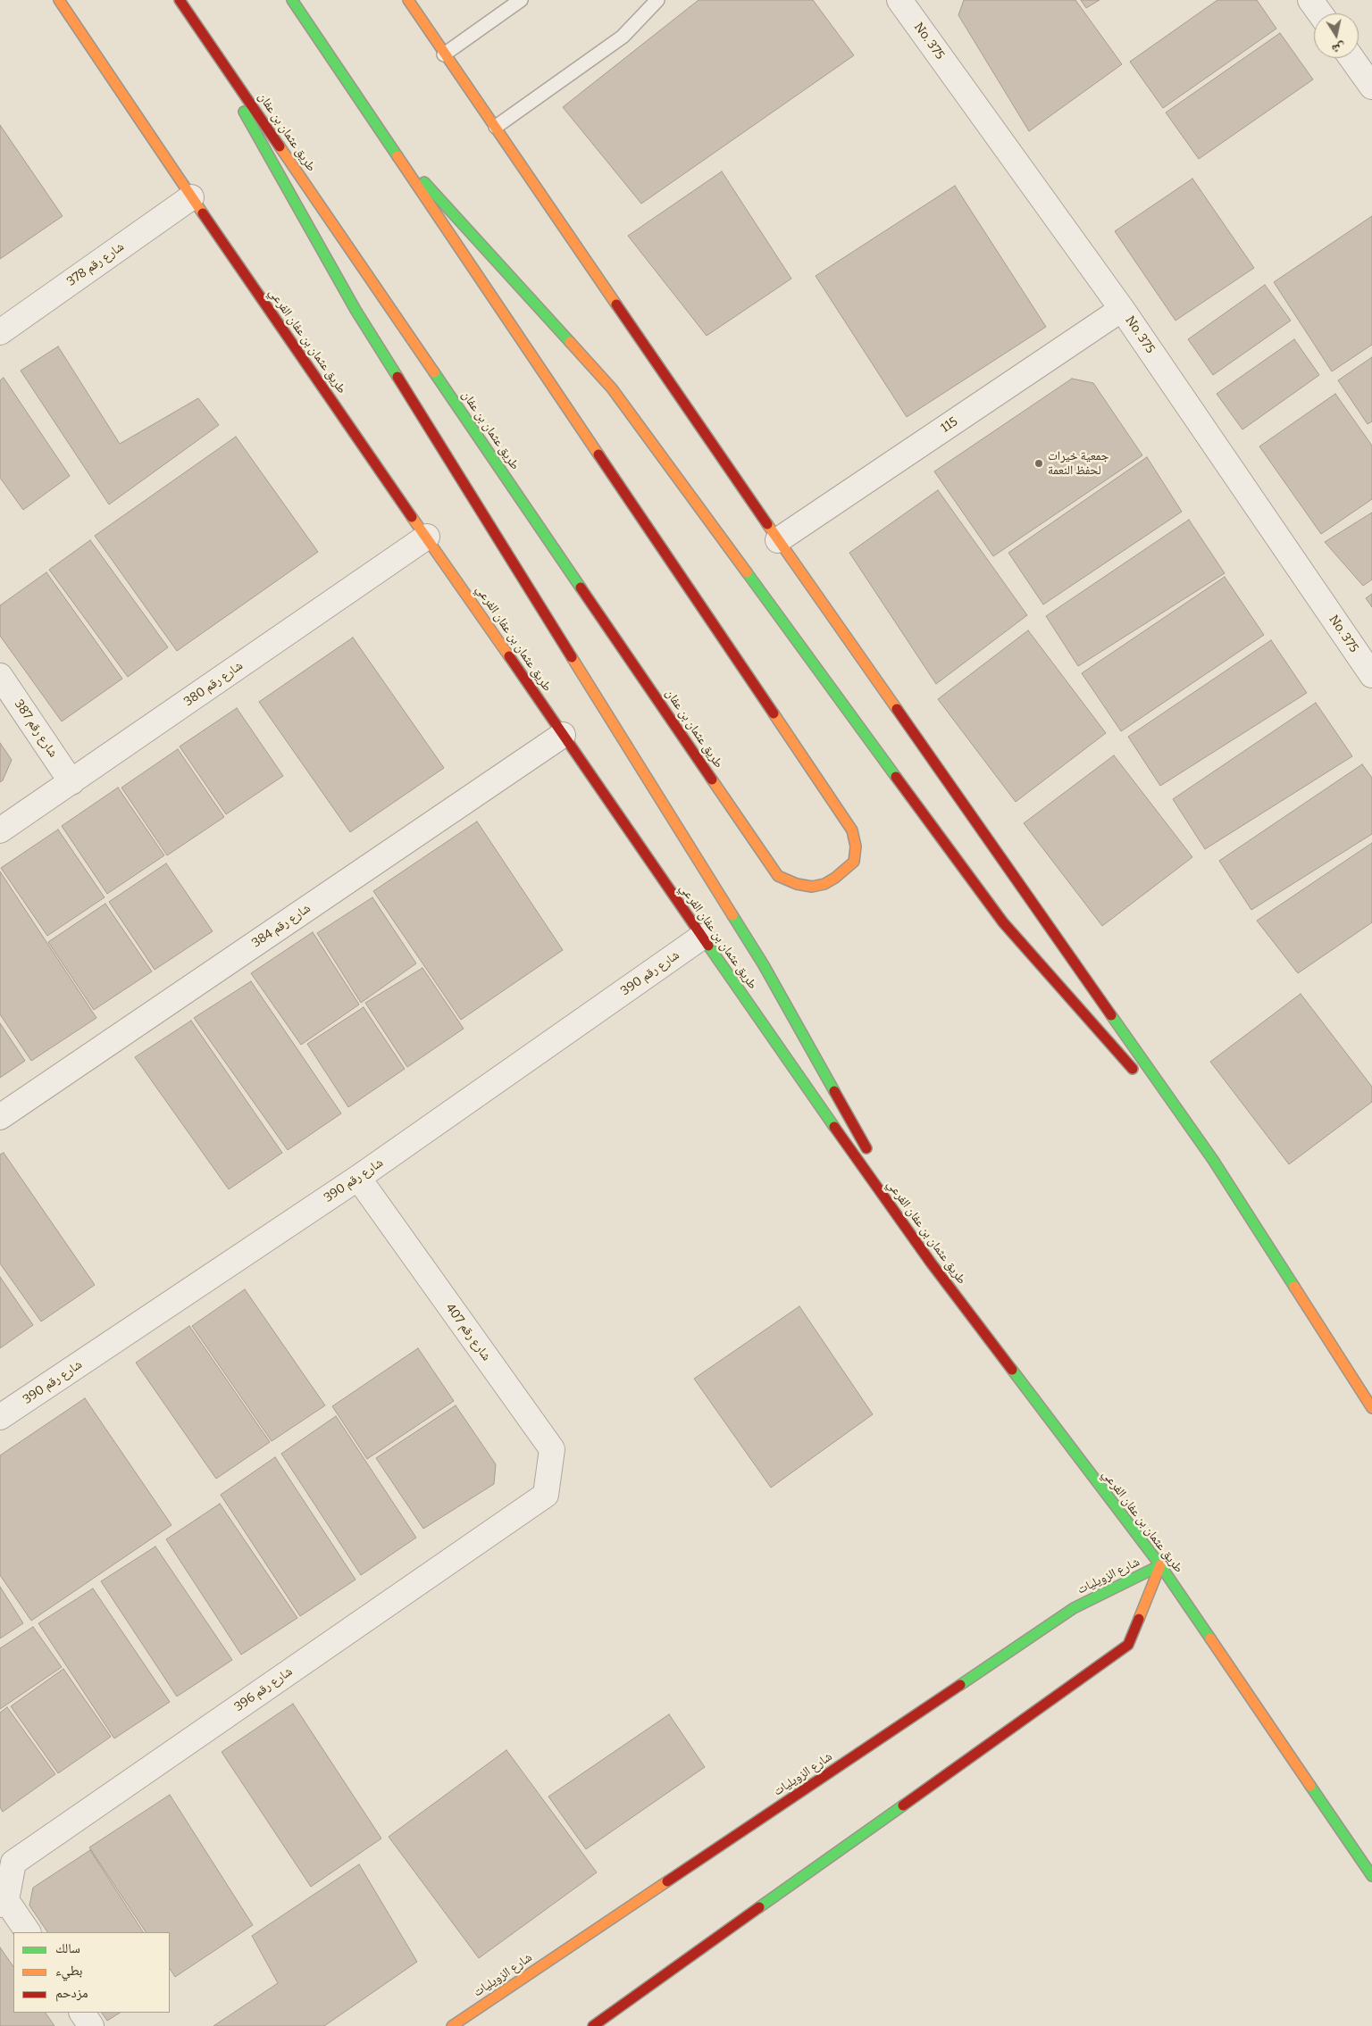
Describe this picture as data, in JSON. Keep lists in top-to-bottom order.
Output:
{
  "streets": {
    "main road": ["طريق عثمان بن عفان", "طريق عثمان بن عفان الفرعي", "شارع الزويليات"],
    "street": [
      "No. 375",
      "شارع رقم 378",
      "115",
      "شارع رقم 380",
      "شارع رقم 387",
      "شارع رقم 384",
      "شارع رقم 390",
      "شارع رقم 407",
      "شارع رقم 396"
    ]
  },
  "crossings": [
    ["No. 375", "115"],
    ["شارع رقم 378", "طريق عثمان بن عفان الفرعي"],
    ["طريق عثمان بن عفان الفرعي", "شارع رقم 380"],
    ["طريق عثمان بن عفان الفرعي", "شارع رقم 384"],
    ["طريق عثمان بن عفان الفرعي", "شارع رقم 390"],
    ["طريق عثمان بن عفان الفرعي", "شارع الزويليات"],
    ["شارع رقم 380", "شارع رقم 387"],
    ["شارع رقم 390", "شارع رقم 407"],
    ["شارع رقم 407", "شارع رقم 396"]
  ],
  "places": ["جمعية خيرات لحفظ النعمة"],
  "legend": ["سالك", "بطيء", "مزدحم"],
  "north": "bottom"
}
